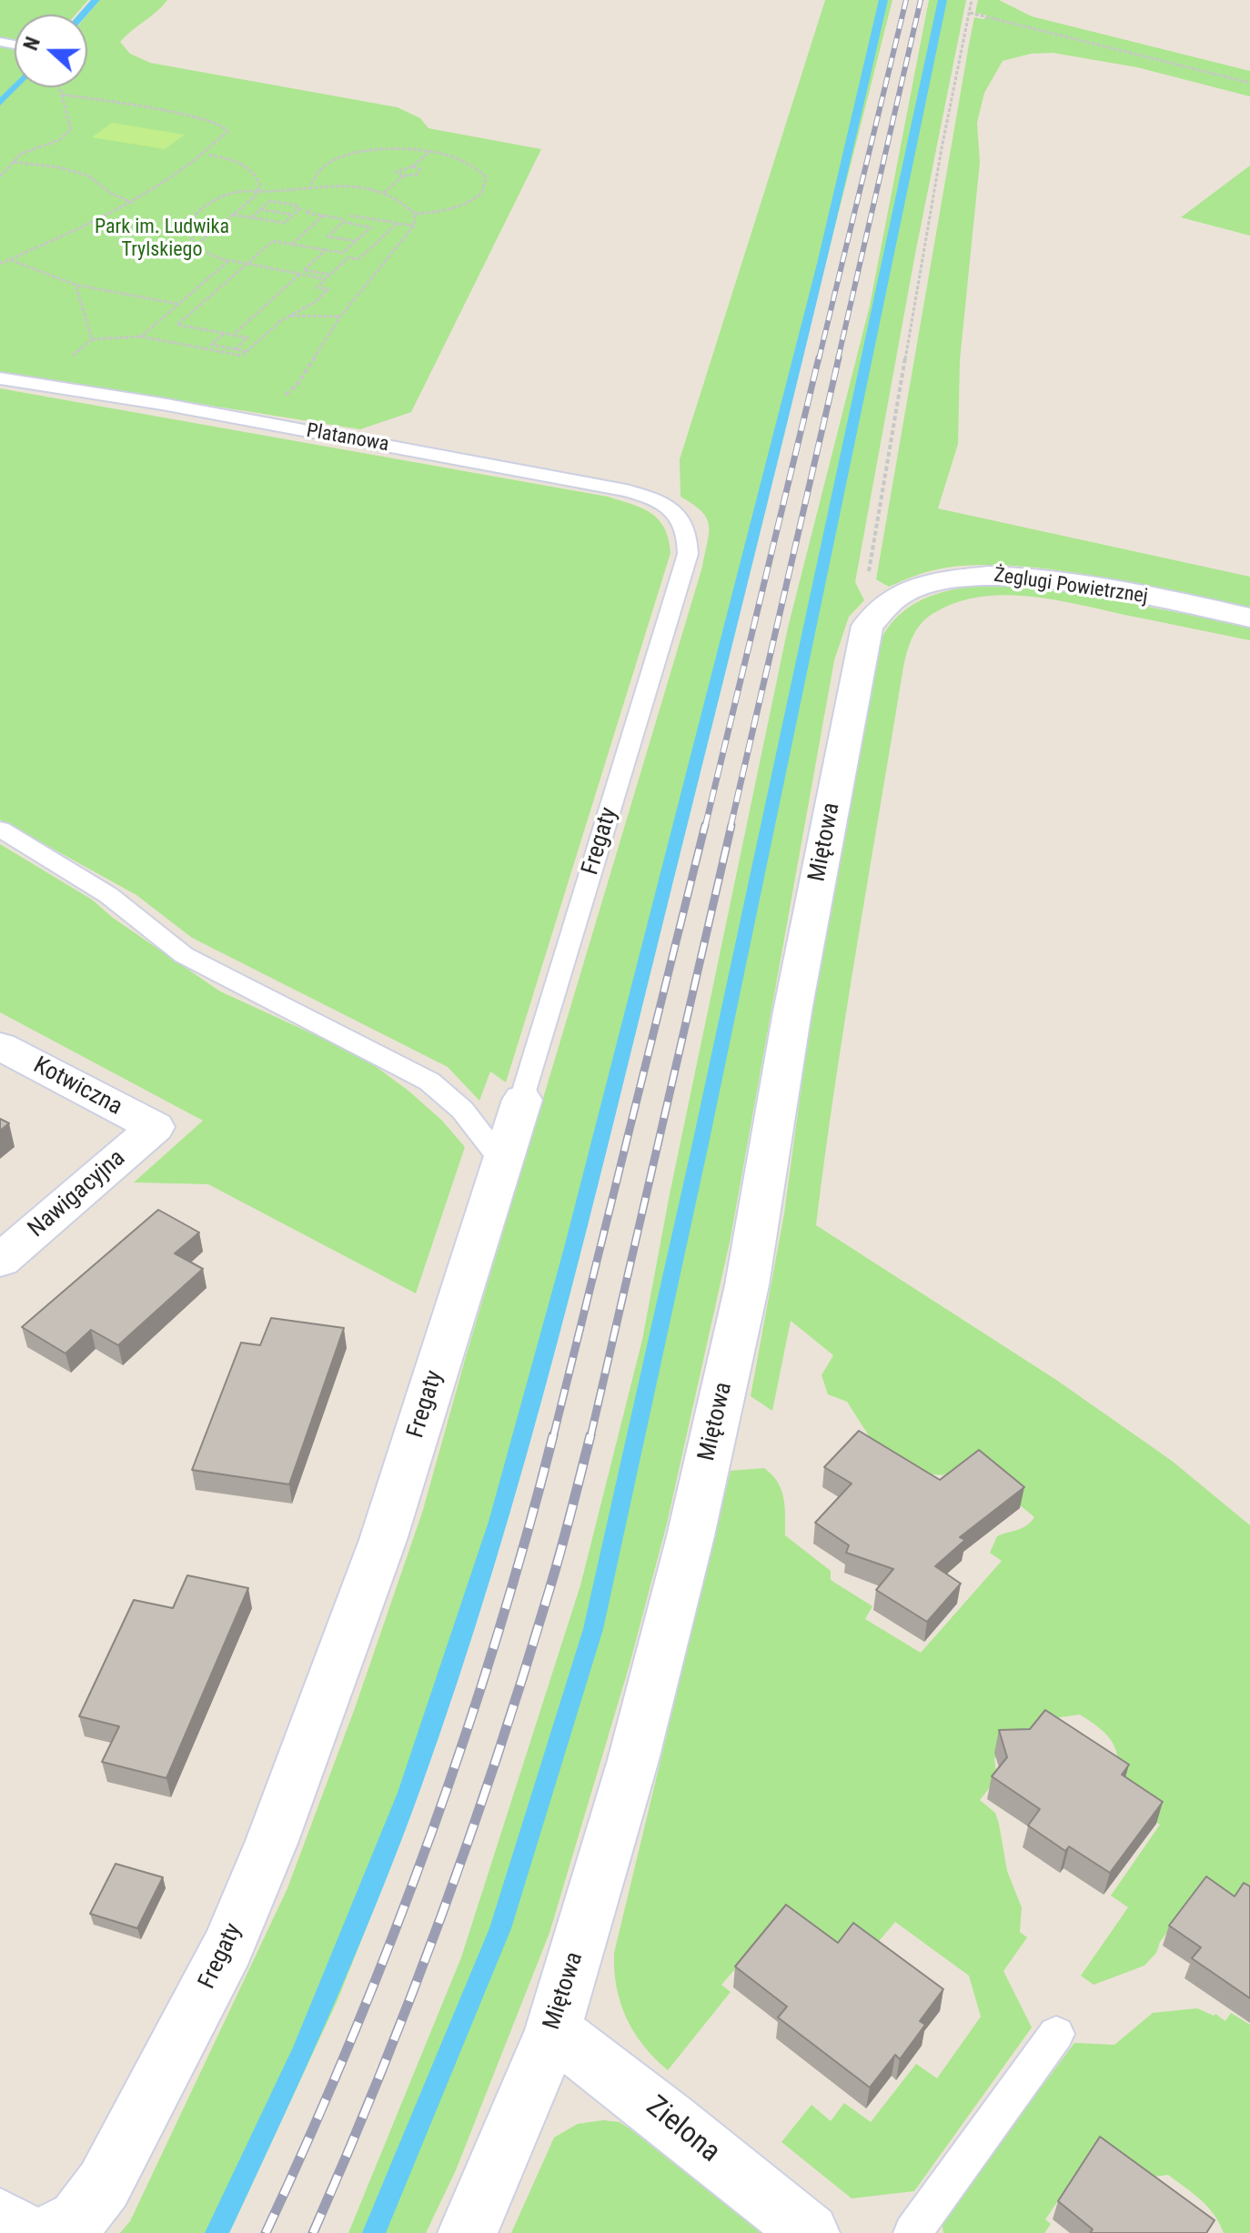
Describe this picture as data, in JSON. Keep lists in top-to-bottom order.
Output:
{
  "streets": {
    "street": [
      "Żeglugi Powietrznej",
      "Fregaty",
      "Miętowa",
      "Kotwiczna",
      "Nawigacyjna",
      "Zielona"
    ],
    "lane": ["Platanowa"]
  },
  "crossings": [
    ["Platanowa", "Fregaty"],
    ["Żeglugi Powietrznej", "Miętowa"],
    ["Miętowa", "Zielona"],
    ["Kotwiczna", "Nawigacyjna"]
  ],
  "parks": ["Park im. Ludwika Trylskiego"],
  "north": "left"
}
